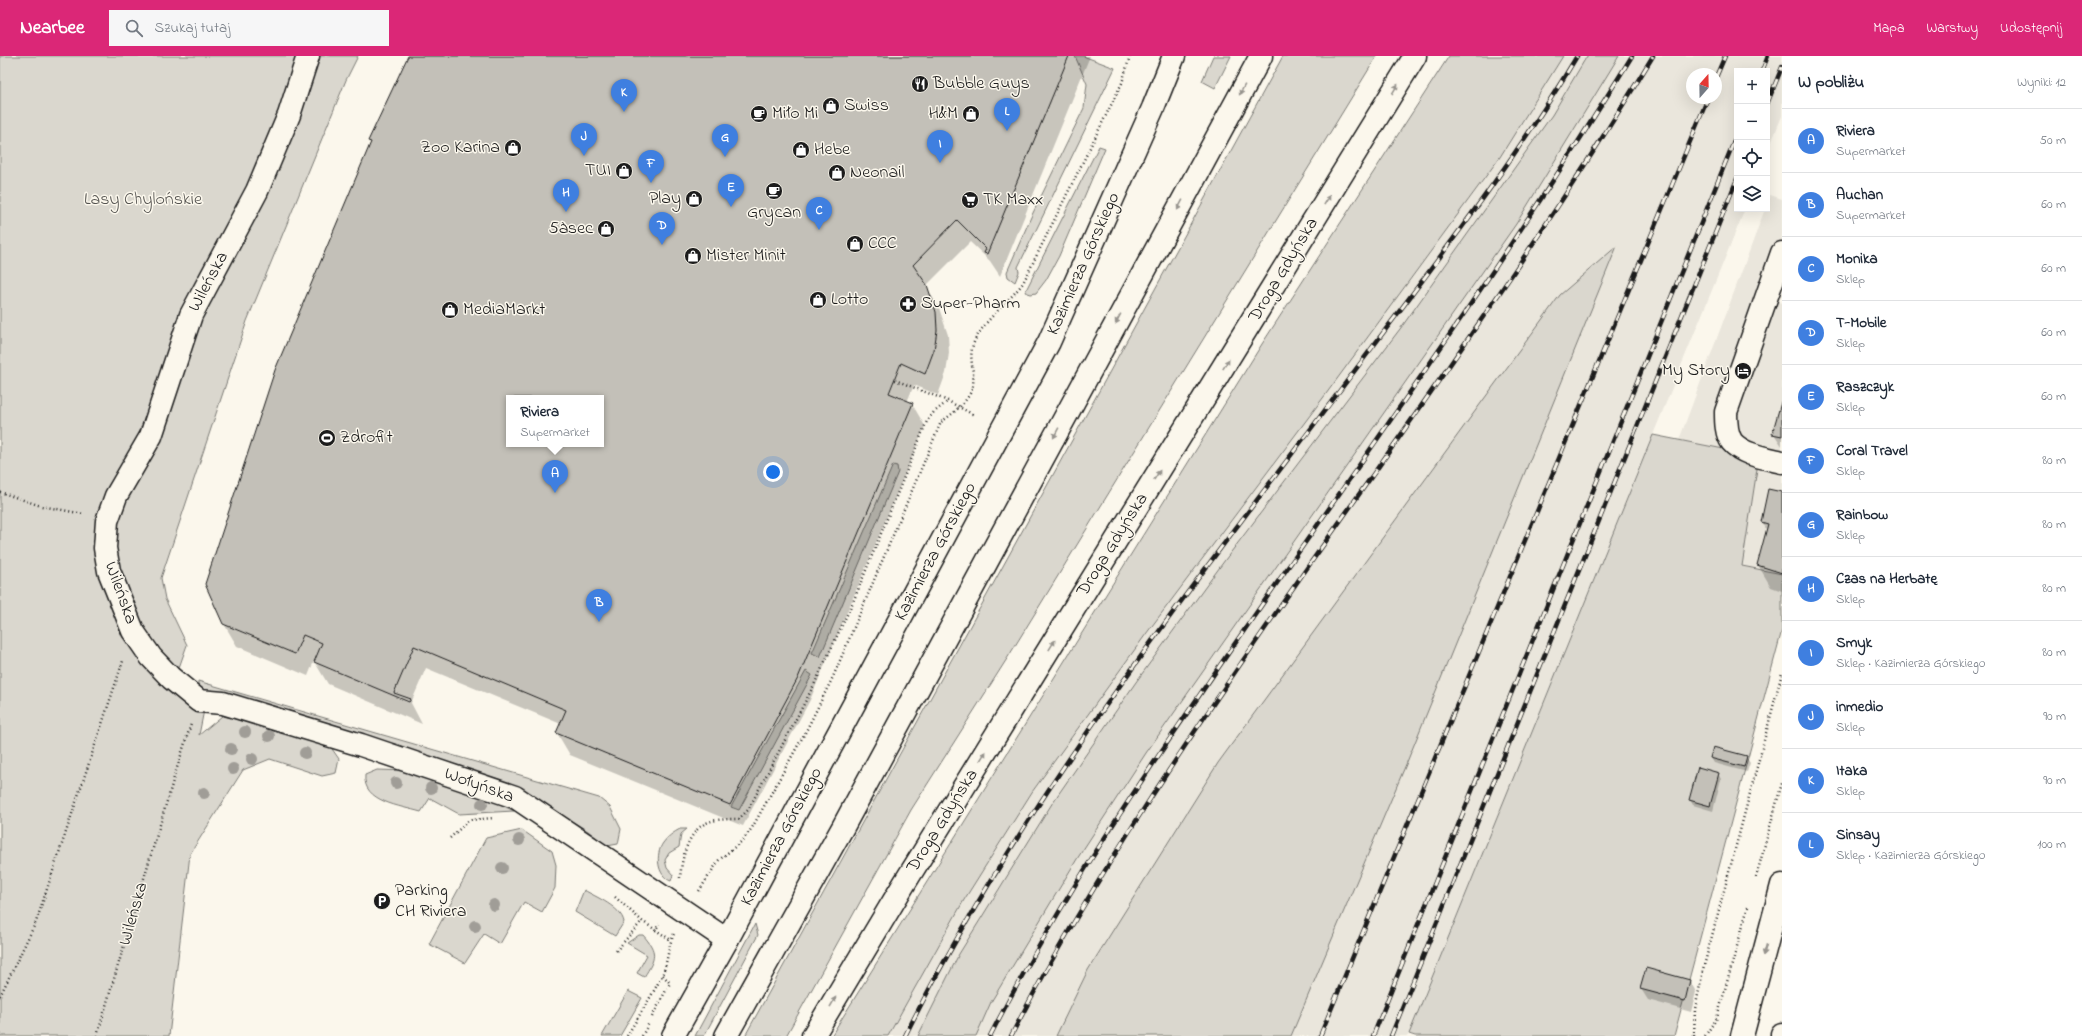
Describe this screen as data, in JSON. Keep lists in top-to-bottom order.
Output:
{
  "streets": {
    "main road": [
      "Kazimierza Górskiego",
      "Droga Gdyńska",
      "Wileńska",
      "Wołyńska"
    ]
  },
  "crossings": [
    ["Kazimierza Górskiego", "Wołyńska"],
    ["Wileńska", "Wołyńska"]
  ],
  "parks": ["Lasy Chylońskie"],
  "places": {
    "restaurant": ["Bubble Guys"],
    "shop": [
      "Swiss",
      "H&M",
      "Zoo Karina",
      "Hebe",
      "TUI",
      "Neonail",
      "Play",
      "5àsec",
      "CCC",
      "Mister Minit",
      "Lotto",
      "MediaMarkt"
    ],
    "cafe": ["Miło Mi", "Grycan"],
    "supermarket": ["TK Maxx"],
    "pharmacy": ["Super-Pharm"],
    "hotel": ["My Story"],
    "sports": ["Zdrofit"],
    "parking": ["Parking CH Riviera"]
  },
  "north": "top",
  "page": {
    "header": "Nearbee",
    "search": "Szukaj tutaj",
    "nav": ["Mapa", "Warstwy", "Udostępnij"],
    "heading": ["W pobliżu", "Wyniki: 12"],
    "map_buttons": ["+", "−"],
    "pins": [
      "K",
      "L",
      "J",
      "G",
      "I",
      "F",
      "E",
      "H",
      "C",
      "D",
      "A",
      "B"
    ],
    "list": [
      {
        "mark": "A",
        "name": "Riviera",
        "note": "Supermarket",
        "value": "50 m"
      },
      {
        "mark": "B",
        "name": "Auchan",
        "note": "Supermarket",
        "value": "60 m"
      },
      {
        "mark": "C",
        "name": "Monika",
        "note": "Sklep",
        "value": "60 m"
      },
      {
        "mark": "D",
        "name": "T-Mobile",
        "note": "Sklep",
        "value": "60 m"
      },
      {
        "mark": "E",
        "name": "Raszczyk",
        "note": "Sklep",
        "value": "60 m"
      },
      {
        "mark": "F",
        "name": "Coral Travel",
        "note": "Sklep",
        "value": "80 m"
      },
      {
        "mark": "G",
        "name": "Rainbow",
        "note": "Sklep",
        "value": "80 m"
      },
      {
        "mark": "H",
        "name": "Czas na Herbatę",
        "note": "Sklep",
        "value": "80 m"
      },
      {
        "mark": "I",
        "name": "Smyk",
        "note": "Sklep · Kazimierza Górskiego",
        "value": "80 m"
      },
      {
        "mark": "J",
        "name": "inmedio",
        "note": "Sklep",
        "value": "90 m"
      },
      {
        "mark": "K",
        "name": "Itaka",
        "note": "Sklep",
        "value": "90 m"
      },
      {
        "mark": "L",
        "name": "Sinsay",
        "note": "Sklep · Kazimierza Górskiego",
        "value": "100 m"
      }
    ],
    "popup": ["Riviera", "Supermarket"]
  }
}
